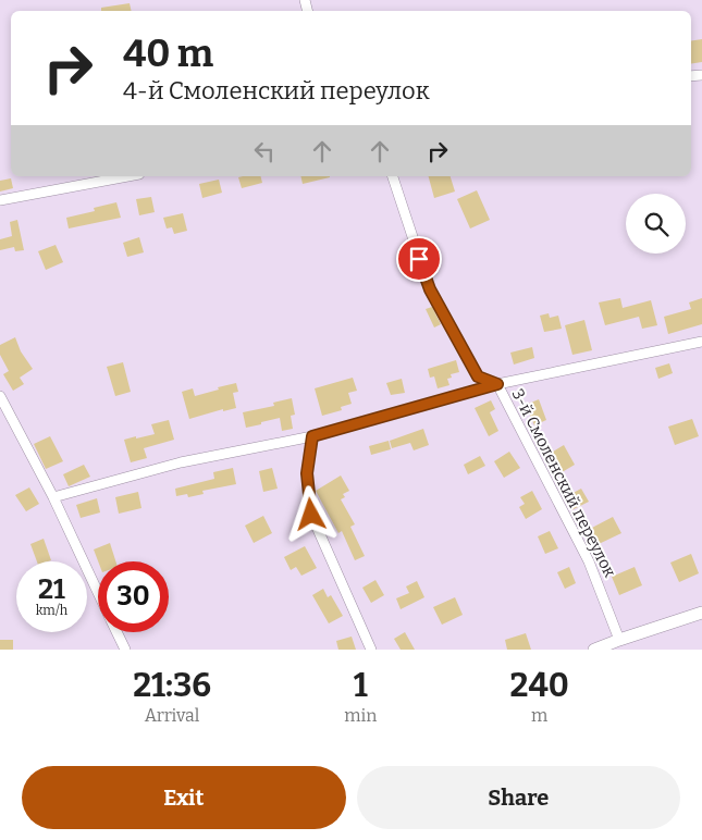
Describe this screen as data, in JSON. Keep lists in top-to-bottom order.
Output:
{
  "streets": {
    "street": ["3-й Смоленский переулок"]
  },
  "page": {
    "turn": ["40 m", "4-й Смоленский переулок"],
    "speed": "21 km/h",
    "limit": "30",
    "eta": [
      "21:36",
      "Arrival",
      "1",
      "min",
      "240",
      "m"
    ],
    "buttons": ["Exit", "Share"]
  }
}
